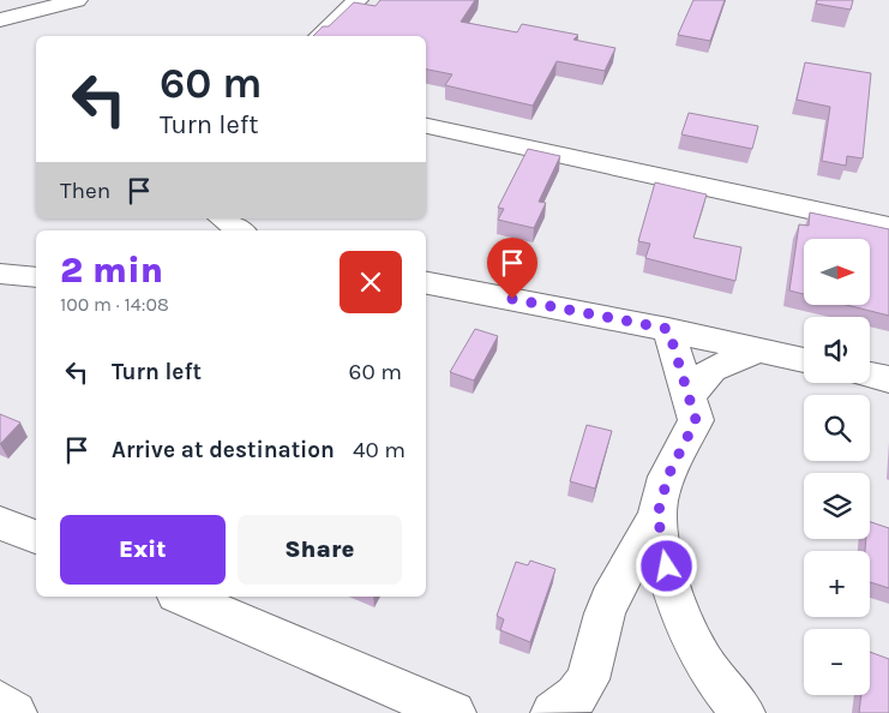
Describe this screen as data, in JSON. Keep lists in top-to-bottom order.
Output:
{
  "north": "right",
  "page": {
    "turn": ["60 m", "Turn left"],
    "then": "Then",
    "heading": ["2 min", "100 m · 14:08"],
    "map_buttons": ["+", "−"],
    "list": [
      {
        "name": "Turn left",
        "value": "60 m"
      },
      {
        "name": "Arrive at destination",
        "value": "40 m"
      }
    ],
    "buttons": ["Exit", "Share"]
  }
}
